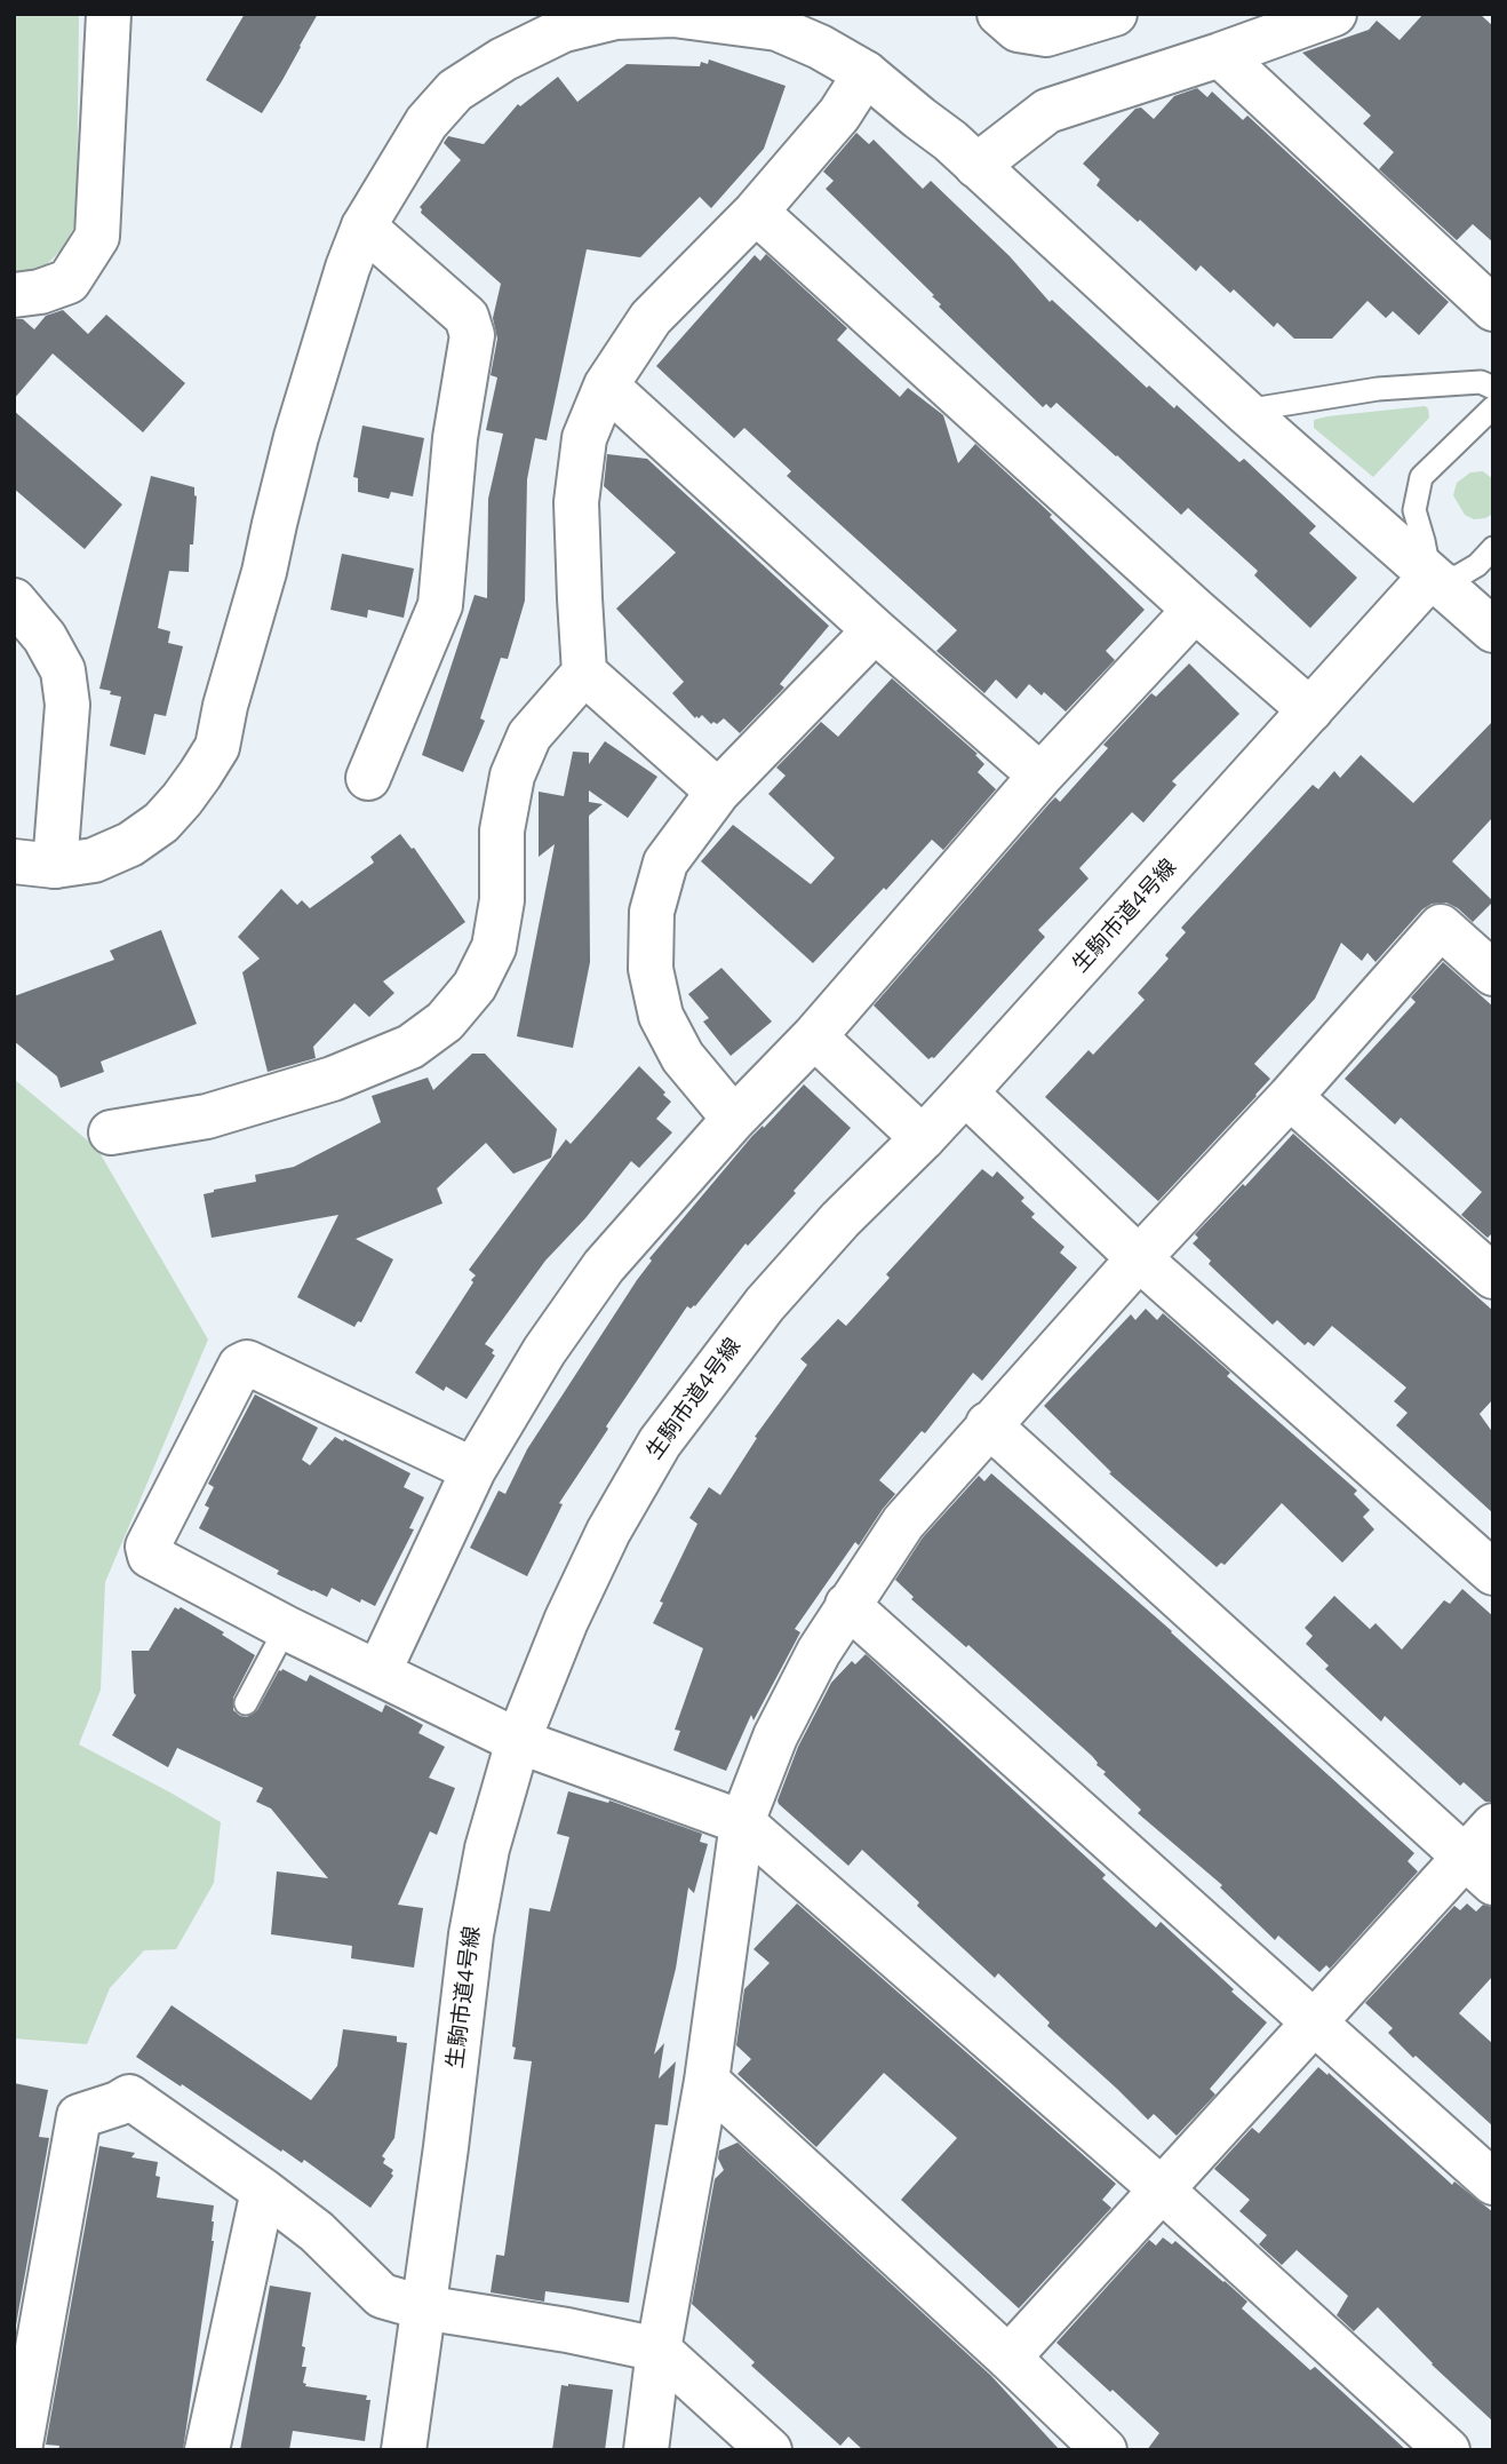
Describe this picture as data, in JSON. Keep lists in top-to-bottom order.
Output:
{
  "streets": {
    "street": ["生駒市道4号線"]
  }
}
